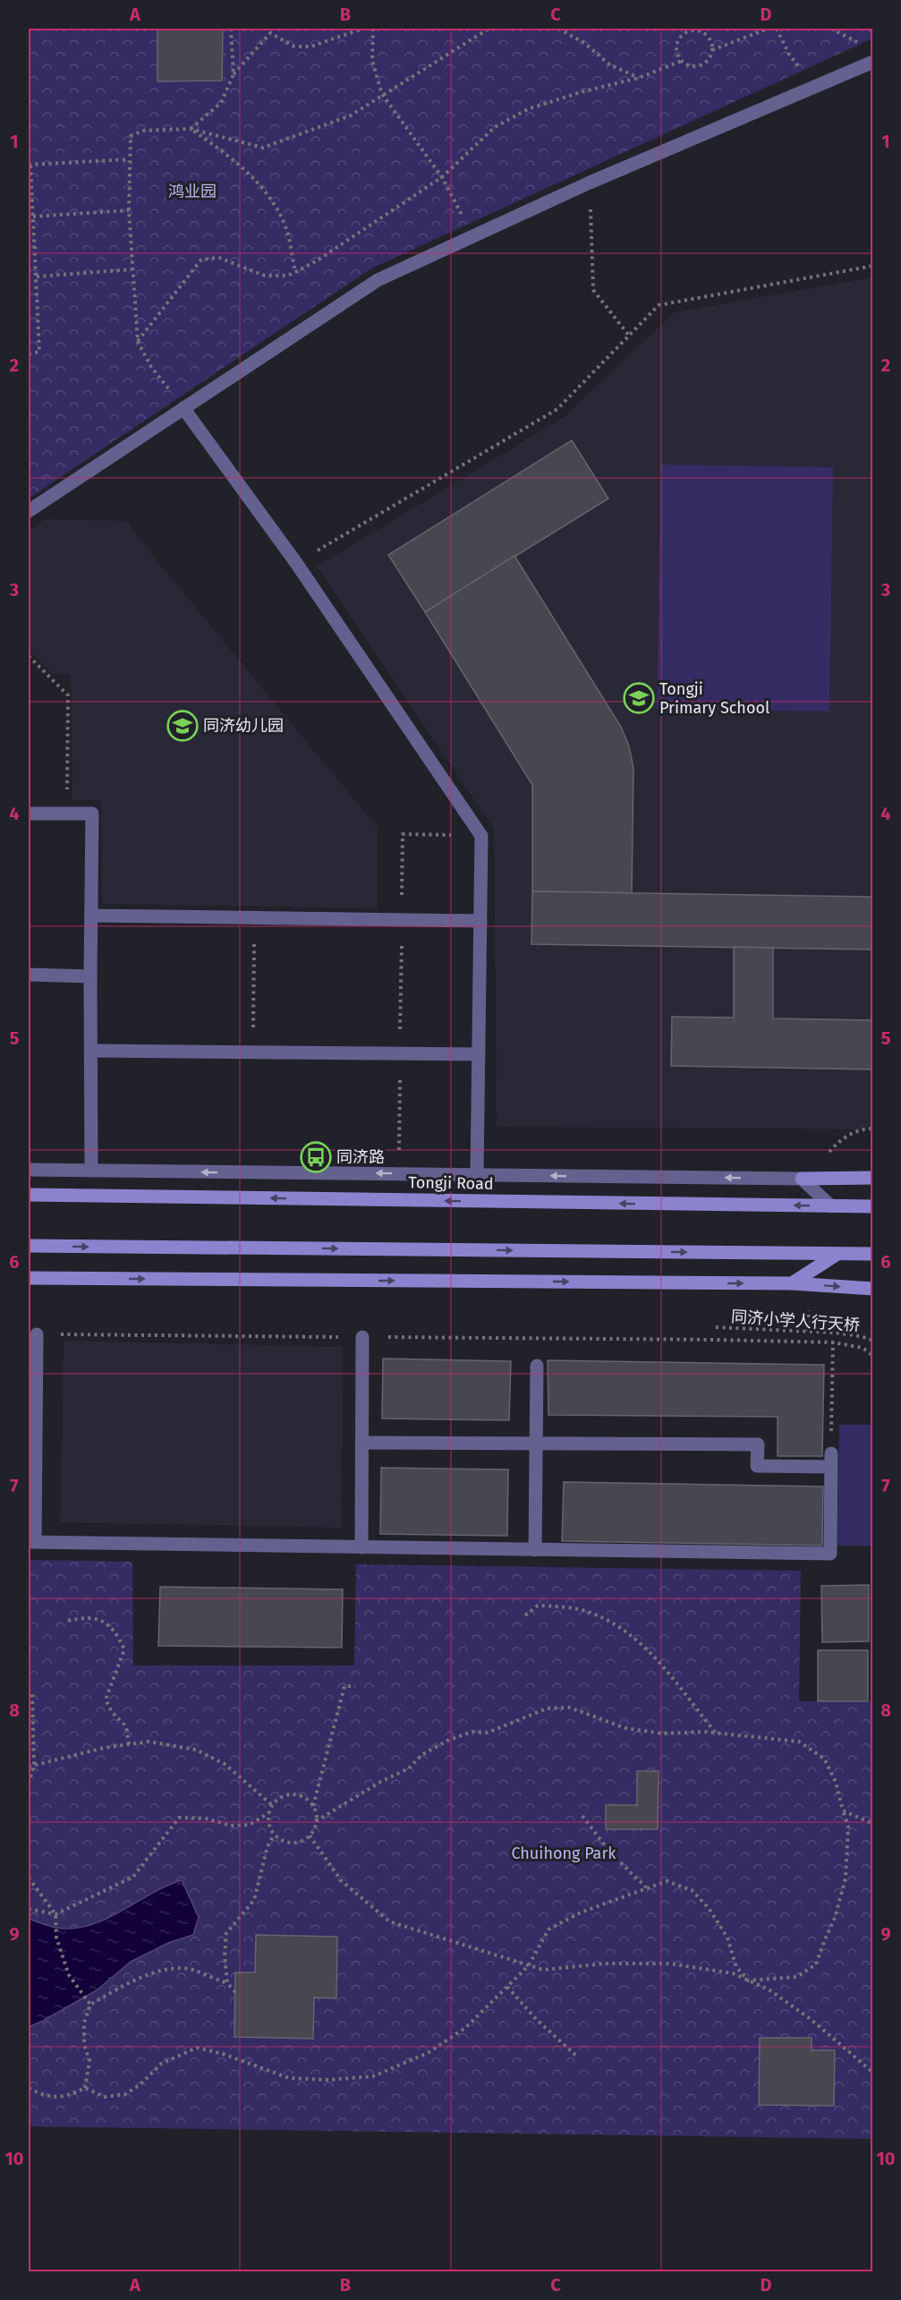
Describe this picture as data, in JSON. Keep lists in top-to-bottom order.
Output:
{
  "streets": {
    "main road": ["Tongji Road"],
    "path": ["同济小学人行天桥"]
  },
  "parks": ["鸿业园", "Chuihong Park"],
  "places": {
    "school or university": ["Tongji Primary School", "同济幼儿园"],
    "bus stop": ["同济路"]
  },
  "grid": {
    "columns": [
      "A",
      "B",
      "C",
      "D"
    ],
    "rows": [
      "1",
      "2",
      "3",
      "4",
      "5",
      "6",
      "7",
      "8",
      "9",
      "10"
    ]
  }
}
